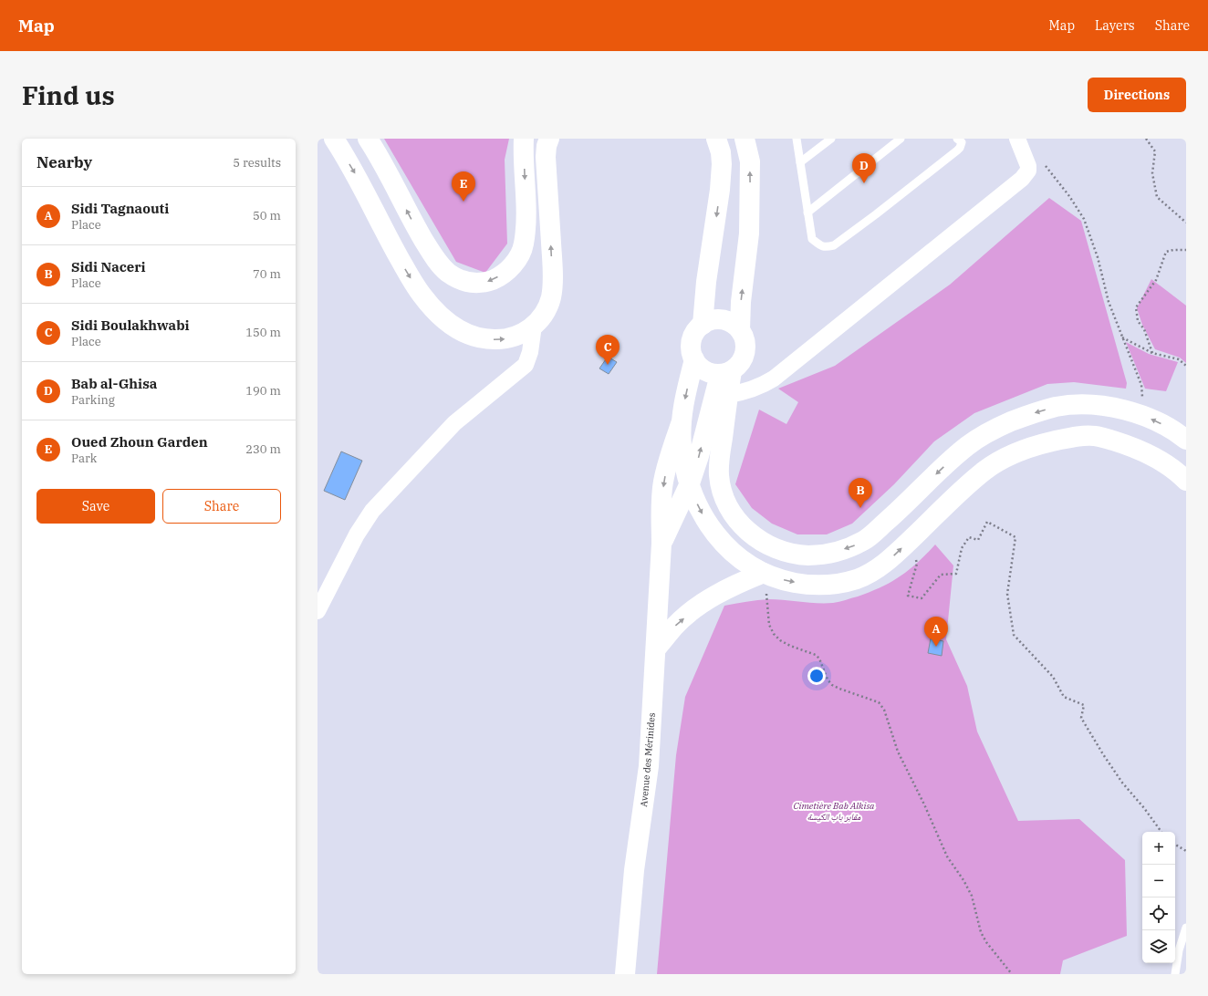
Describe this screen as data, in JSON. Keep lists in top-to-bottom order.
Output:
{
  "streets": {
    "main road": ["Avenue des Mérinides"]
  },
  "parks": ["Cimetière Bab Alkisa مقابر باب الكيسة"],
  "page": {
    "header": "Map",
    "nav": ["Map", "Layers", "Share"],
    "buttons": [
      "Directions",
      ["Save", "Share"]
    ],
    "title": "Find us",
    "heading": ["Nearby", "5 results"],
    "pins": [
      "D",
      "E",
      "C",
      "B",
      "A"
    ],
    "list": [
      {
        "mark": "A",
        "name": "Sidi Tagnaouti",
        "note": "Place",
        "value": "50 m"
      },
      {
        "mark": "B",
        "name": "Sidi Naceri",
        "note": "Place",
        "value": "70 m"
      },
      {
        "mark": "C",
        "name": "Sidi Boulakhwabi",
        "note": "Place",
        "value": "150 m"
      },
      {
        "mark": "D",
        "name": "Bab al-Ghisa",
        "note": "Parking",
        "value": "190 m"
      },
      {
        "mark": "E",
        "name": "Oued Zhoun Garden",
        "note": "Park",
        "value": "230 m"
      }
    ],
    "map_buttons": ["+", "−"]
  }
}
